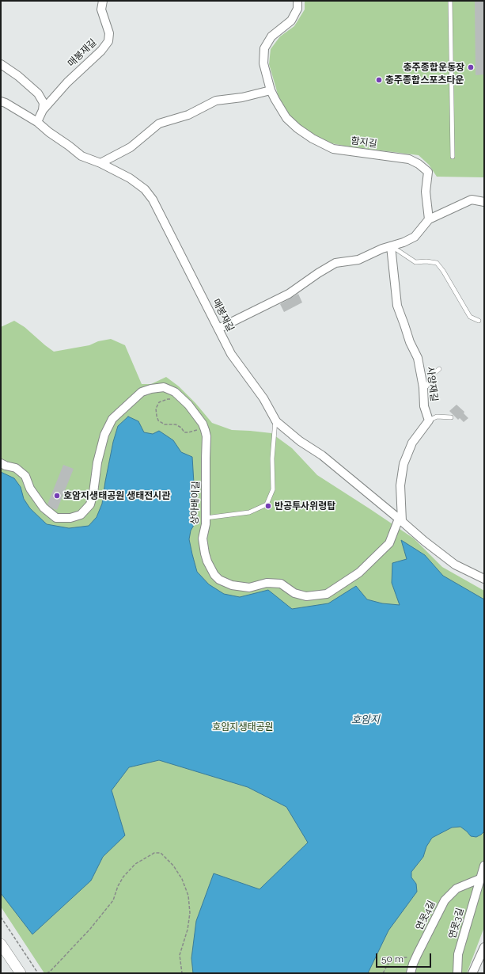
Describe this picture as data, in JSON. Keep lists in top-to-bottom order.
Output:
{
  "streets": {
    "street": [
      "매봉재길",
      "함지길",
      "사양재길",
      "상아배이길",
      "연못4길",
      "연못3길"
    ]
  },
  "crossings": [
    ["매봉재길", "상아배이길"],
    ["연못4길", "연못3길"]
  ],
  "water": ["호암지"],
  "parks": ["호암지생태공원"],
  "places": [
    "충주종합운동장",
    "충주종합스포츠타운",
    "호암지생태공원 생태전시관",
    "반공투사위령탑"
  ],
  "scale_bar": "50 m"
}
